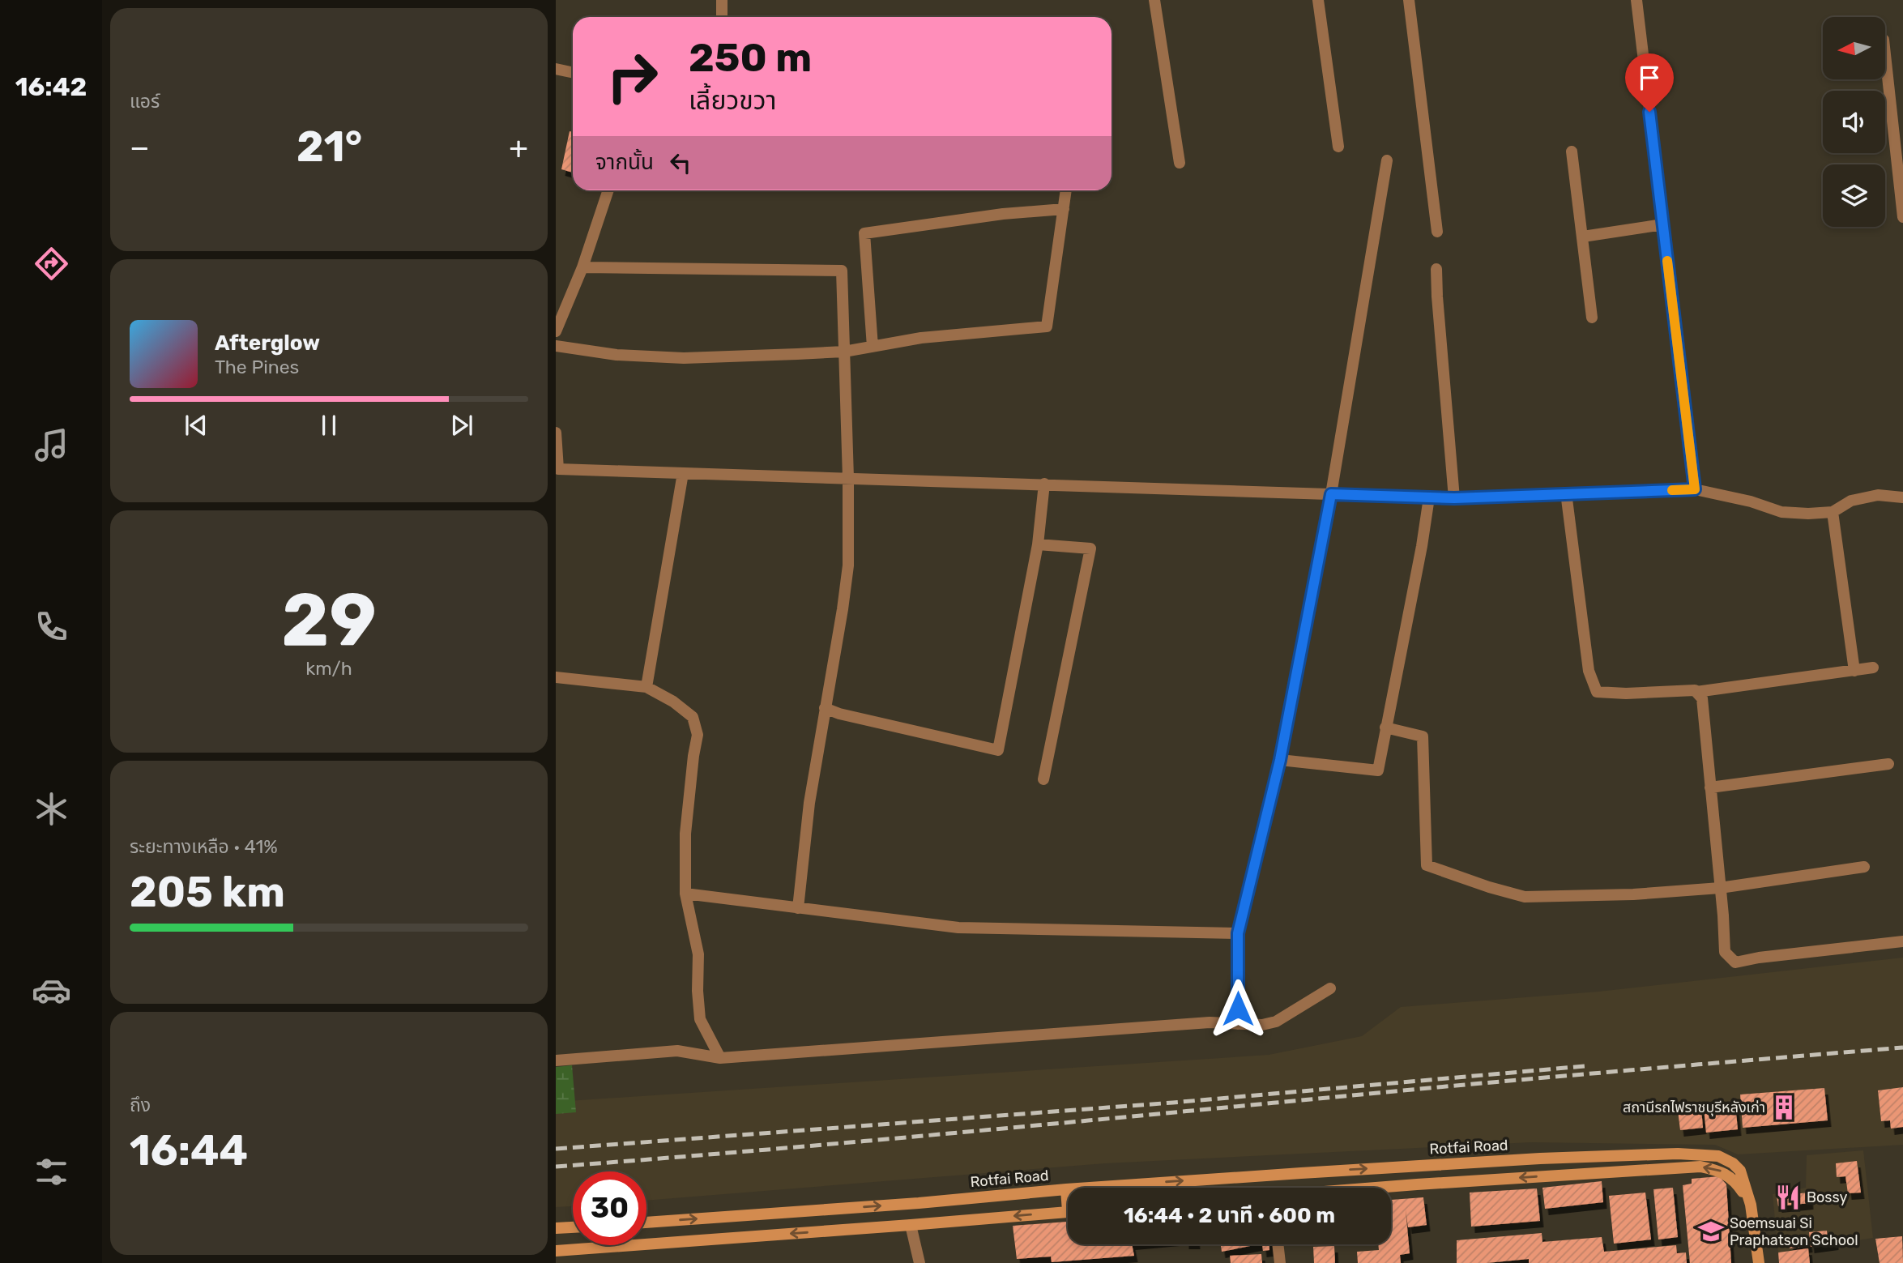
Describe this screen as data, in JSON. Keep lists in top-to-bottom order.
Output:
{
  "streets": {
    "street": ["Rotfai Road"]
  },
  "places": {
    "building": ["สถานีรถไฟราชบุรีหลังเก่า"],
    "restaurant": ["Bossy"],
    "school or university": ["Soemsuai Si Praphatson School"]
  },
  "north": "left",
  "page": {
    "tabs": "16:42",
    "tile": [
      "แอร์",
      ["29", "km/h"],
      ["ระยะทางเหลือ · 41%", "205 km"],
      ["ถึง", "16:44"]
    ],
    "turn": ["250 m", "เลี้ยวขวา"],
    "heat": ["−", "21°", "+"],
    "then": "จากนั้น",
    "song": ["Afterglow", "The Pines"],
    "limit": "30",
    "trip": "16:44 · 2 นาที · 600 m"
  }
}
